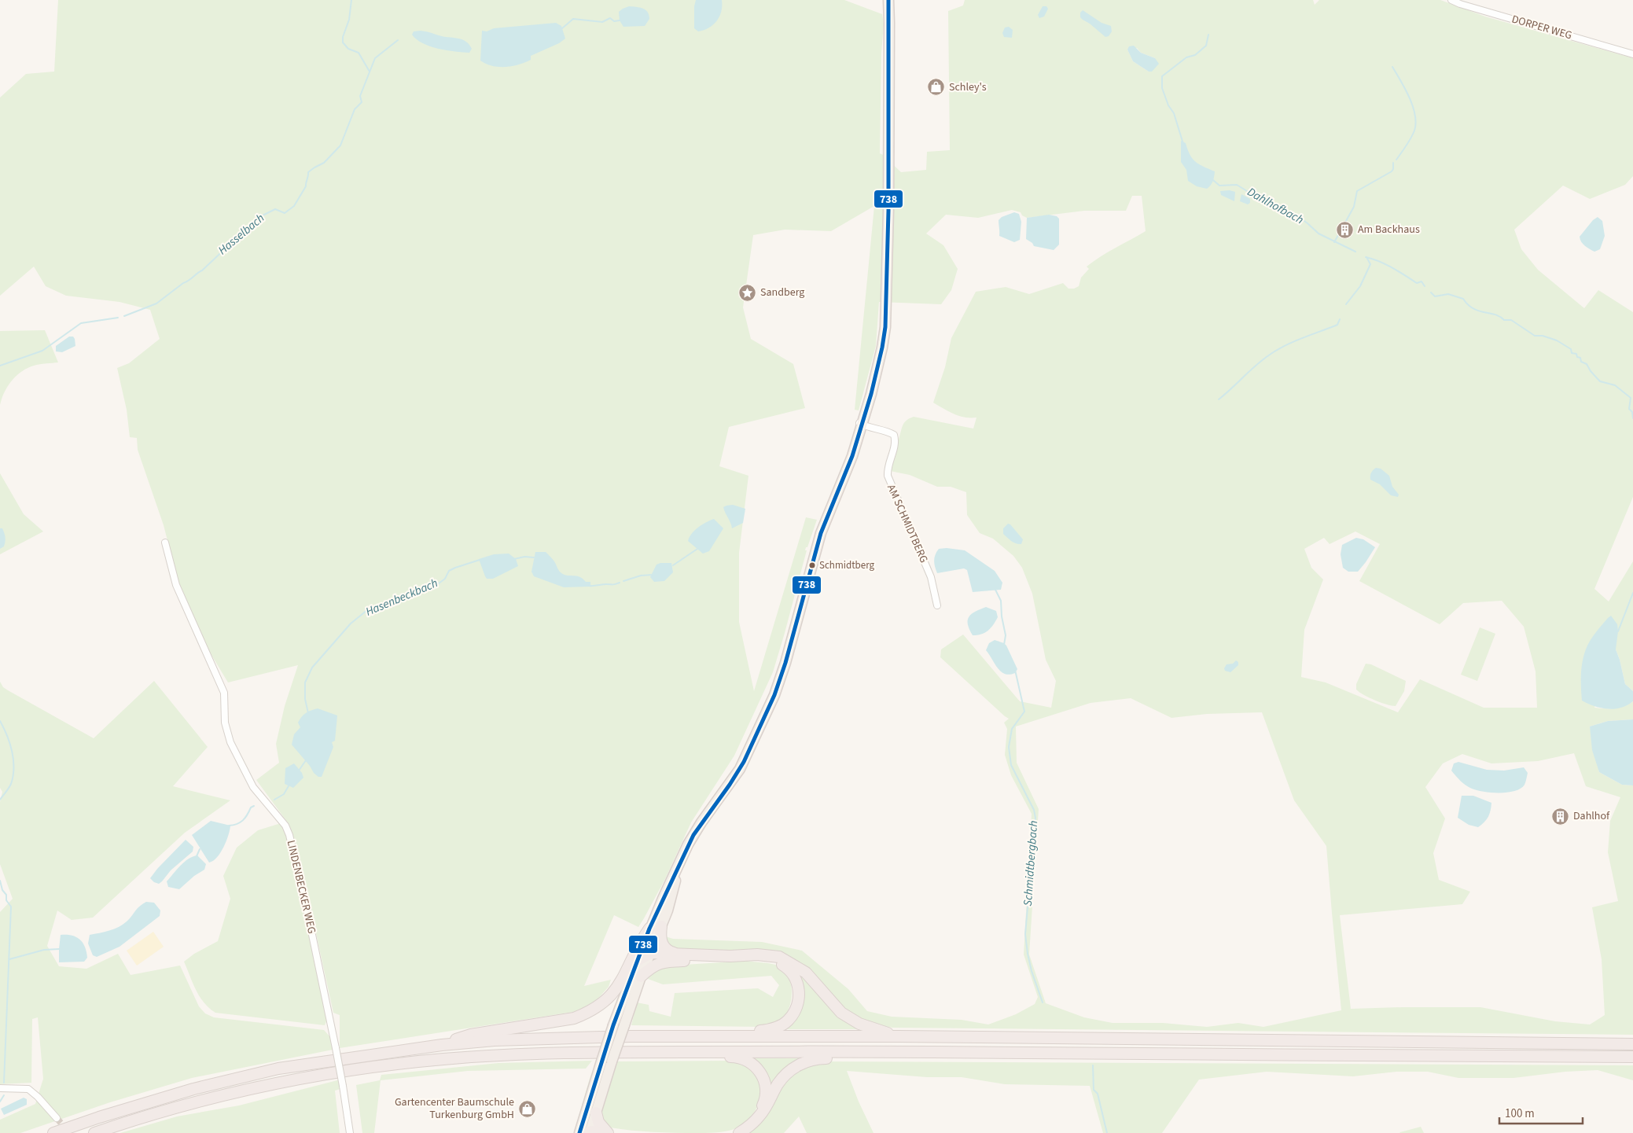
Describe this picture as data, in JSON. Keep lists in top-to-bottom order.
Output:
{
  "streets": {
    "street": ["DORPER WEG", "AM SCHMIDTBERG", "LINDENBECKER WEG"]
  },
  "water": [
    "Dahlhofbach",
    "Hasselbach",
    "Hasenbeckbach",
    "Schmidtbergbach"
  ],
  "places": {
    "shop": ["Schley's", "Gartencenter Baumschule Turkenburg GmbH"],
    "building": ["Am Backhaus", "Dahlhof"],
    "place": ["Sandberg"],
    "other": ["Schmidtberg"]
  },
  "lines": ["transit line 738"],
  "scale_bar": "100 m"
}
